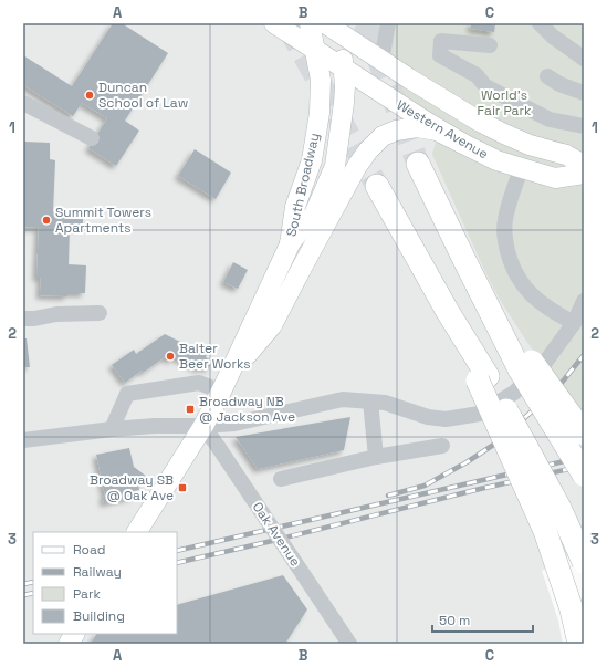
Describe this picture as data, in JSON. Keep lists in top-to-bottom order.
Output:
{
  "streets": {
    "main road": ["Western Avenue", "South Broadway"],
    "street": ["Oak Avenue"]
  },
  "crossings": [
    ["Western Avenue", "South Broadway"],
    ["South Broadway", "Oak Avenue"]
  ],
  "parks": ["World's Fair Park"],
  "places": {
    "other": ["Duncan School of Law", "Summit Towers Apartments", "Balter Beer Works"],
    "transit": ["Broadway NB @ Jackson Ave", "Broadway SB @ Oak Ave"]
  },
  "legend": [
    "Road",
    "Railway",
    "Park",
    "Building"
  ],
  "scale_bar": "50 m",
  "grid": {
    "columns": ["A", "B", "C"],
    "rows": ["1", "2", "3"]
  }
}
